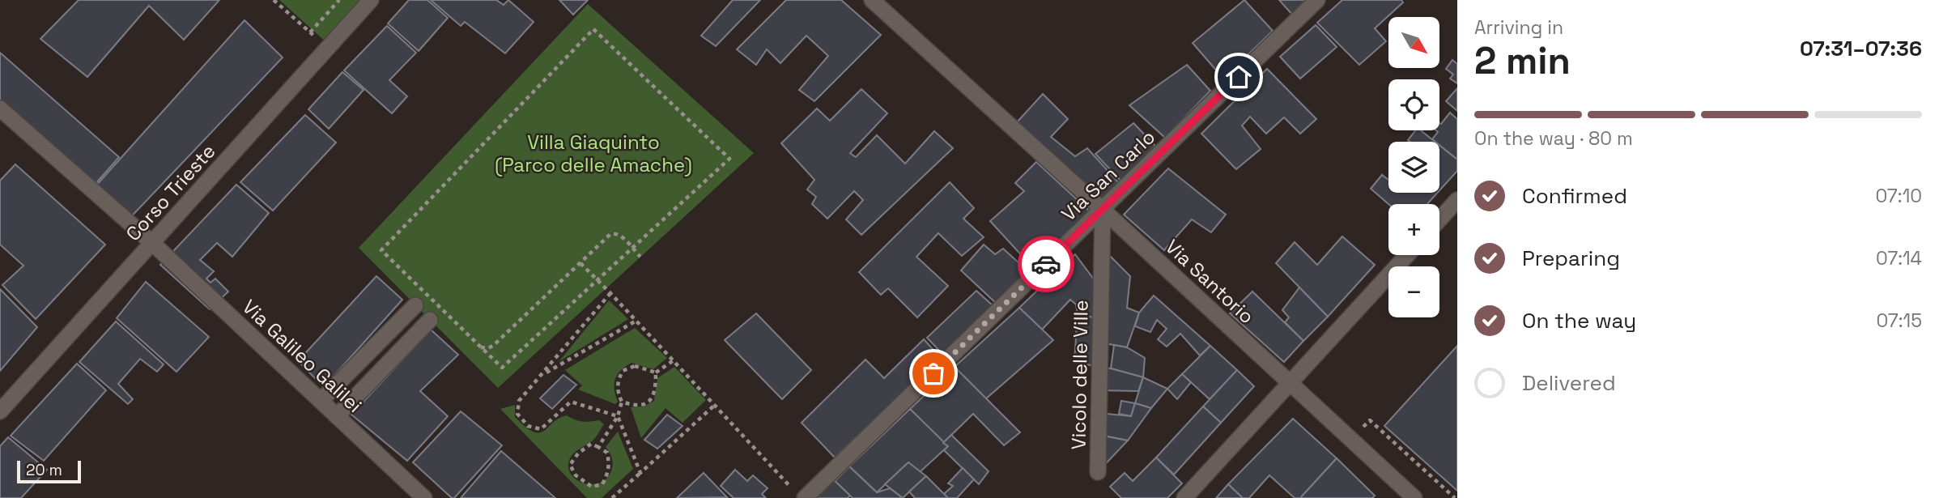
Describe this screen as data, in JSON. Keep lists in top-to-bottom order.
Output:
{
  "streets": {
    "street": [
      "Via San Carlo",
      "Corso Trieste",
      "Via Santorio",
      "Via Galileo Galilei",
      "Vicolo delle Ville"
    ]
  },
  "crossings": [
    ["Via San Carlo", "Via Santorio"],
    ["Via San Carlo", "Vicolo delle Ville"],
    ["Corso Trieste", "Via Galileo Galilei"],
    ["Via Santorio", "Vicolo delle Ville"]
  ],
  "parks": ["Villa Giaquinto (Parco delle Amache)"],
  "scale_bar": "20 m",
  "north": "bottom right",
  "page": {
    "heading": ["2 min", "Arriving in", "07:31–07:36"],
    "map_buttons": ["+", "−"],
    "bar": "On the way · 80 m",
    "list": [
      ["Confirmed", "07:10"],
      ["Preparing", "07:14"],
      ["On the way", "07:15"],
      "Delivered"
    ],
    "scale": "20 m"
  }
}
